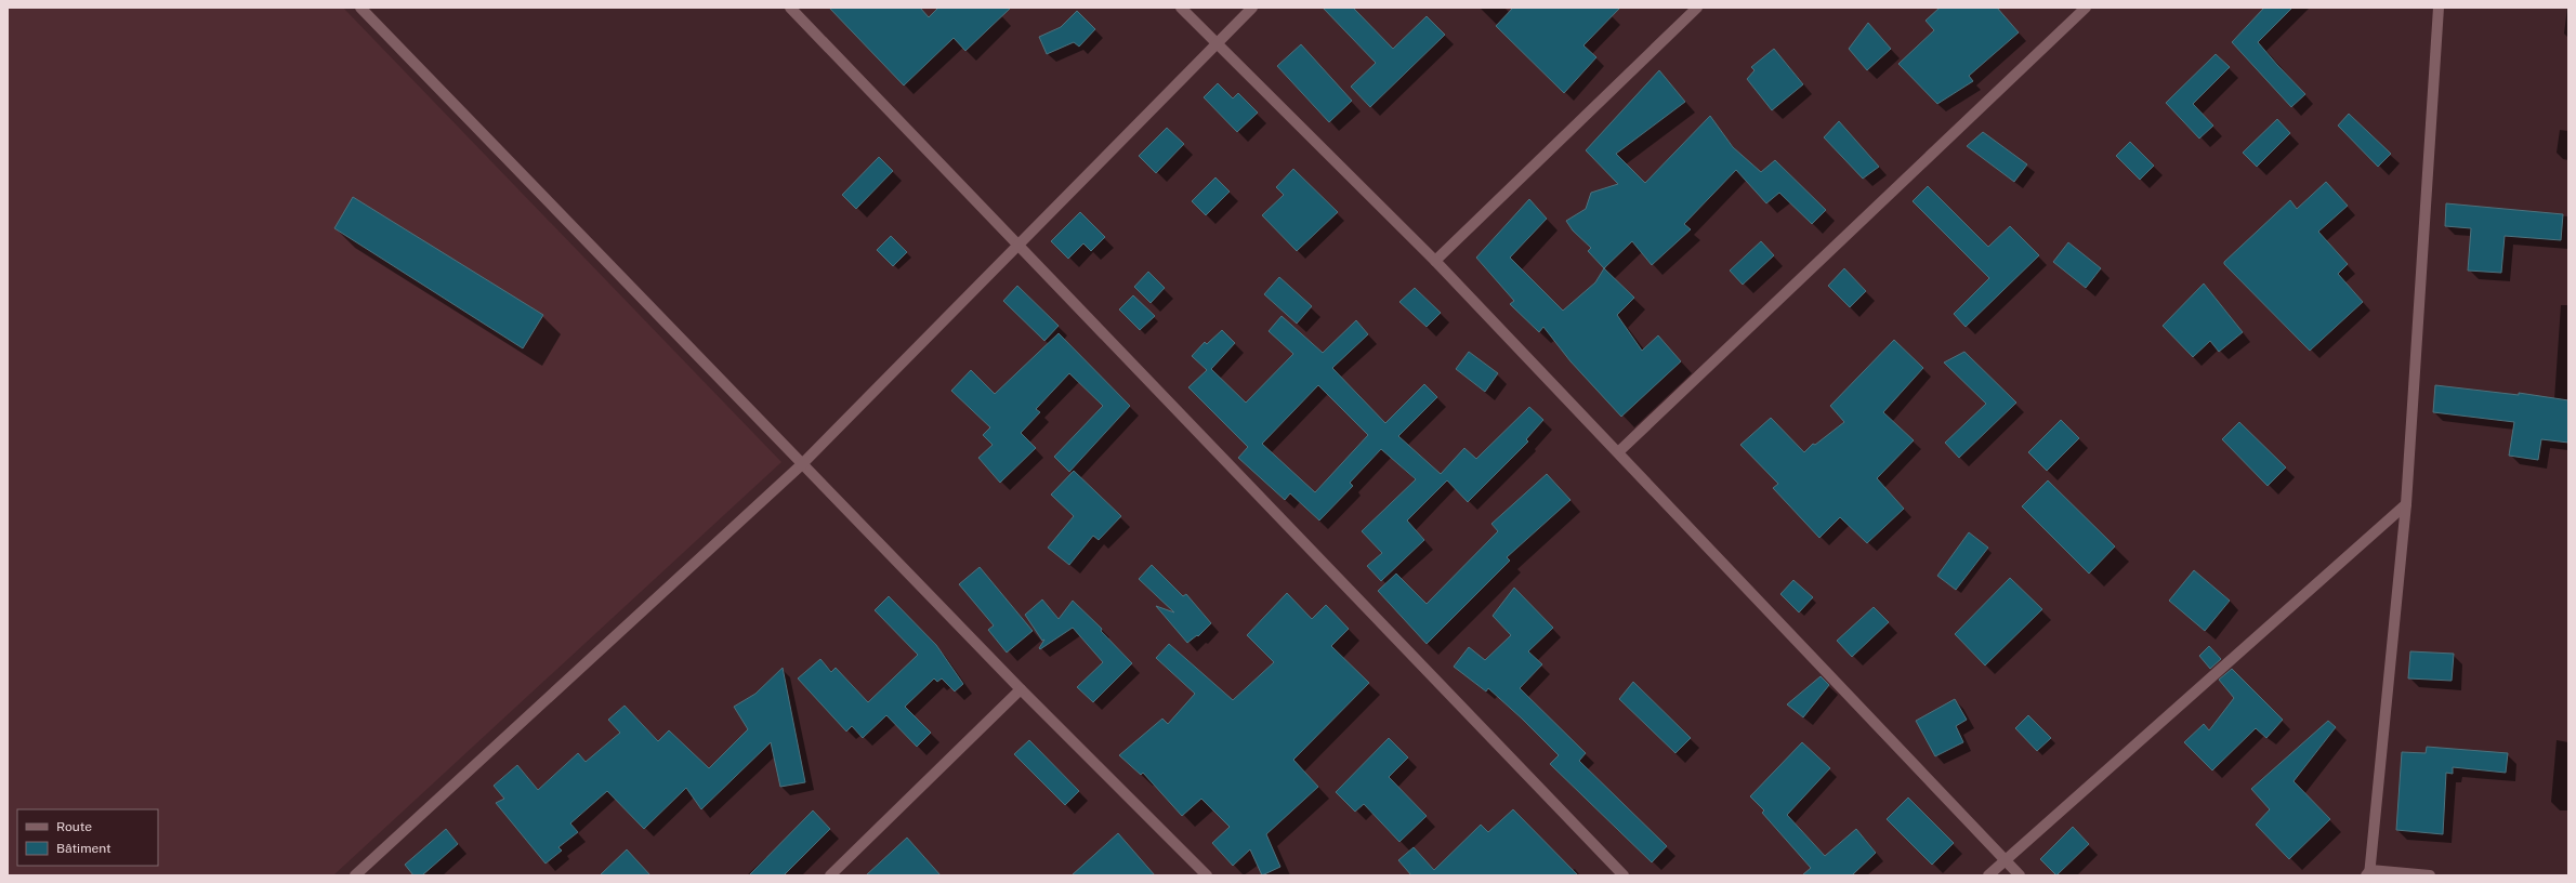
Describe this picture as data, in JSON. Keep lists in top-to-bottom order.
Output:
{
  "legend": ["Route", "Bâtiment"]
}
